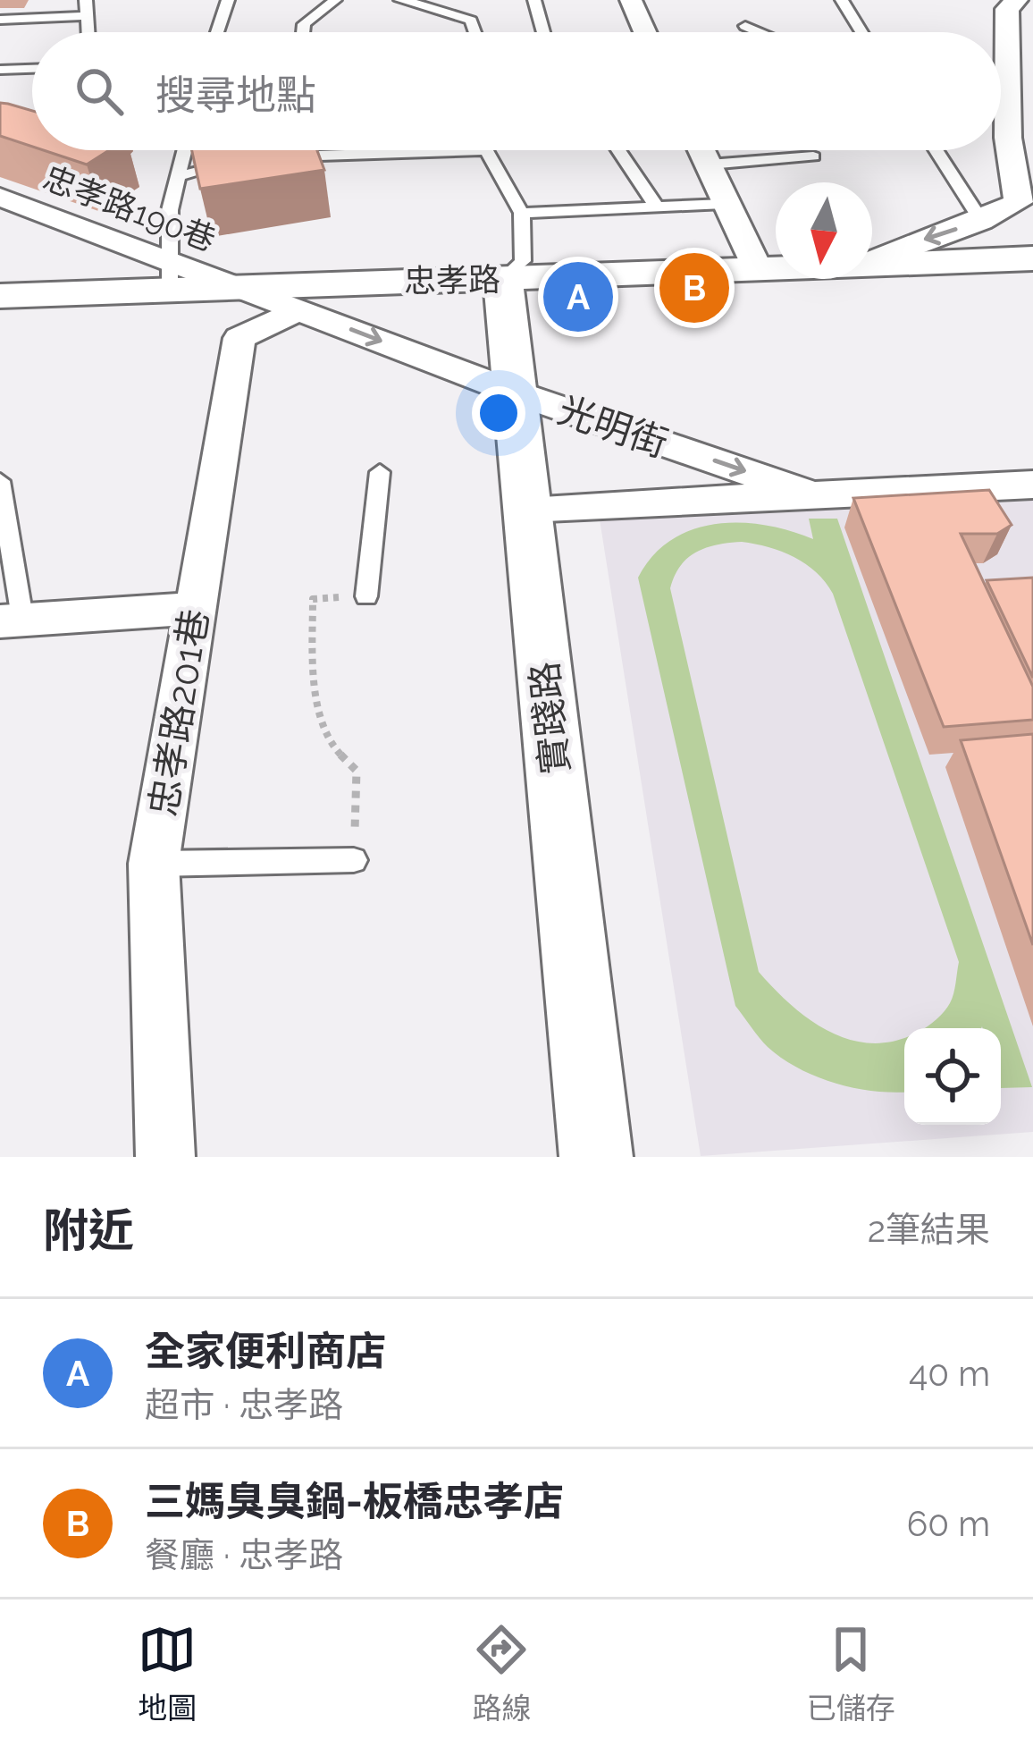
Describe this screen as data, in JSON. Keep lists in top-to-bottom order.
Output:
{
  "streets": {
    "street": [
      "忠孝路190巷",
      "忠孝路",
      "光明街",
      "忠孝路201巷",
      "實踐路"
    ]
  },
  "crossings": [
    ["忠孝路190巷", "忠孝路"],
    ["忠孝路", "光明街"],
    ["忠孝路", "實踐路"],
    ["光明街", "忠孝路201巷"],
    ["光明街", "實踐路"]
  ],
  "north": "bottom",
  "page": {
    "search": "搜尋地點",
    "pins": ["B", "A"],
    "heading": ["附近", "2筆結果"],
    "list": [
      {
        "mark": "A",
        "name": "全家便利商店",
        "note": "超市 · 忠孝路",
        "value": "40 m"
      },
      {
        "mark": "B",
        "name": "三媽臭臭鍋-板橋忠孝店",
        "note": "餐廳 · 忠孝路",
        "value": "60 m"
      }
    ],
    "nav": ["地圖", "路線", "已儲存"]
  }
}
